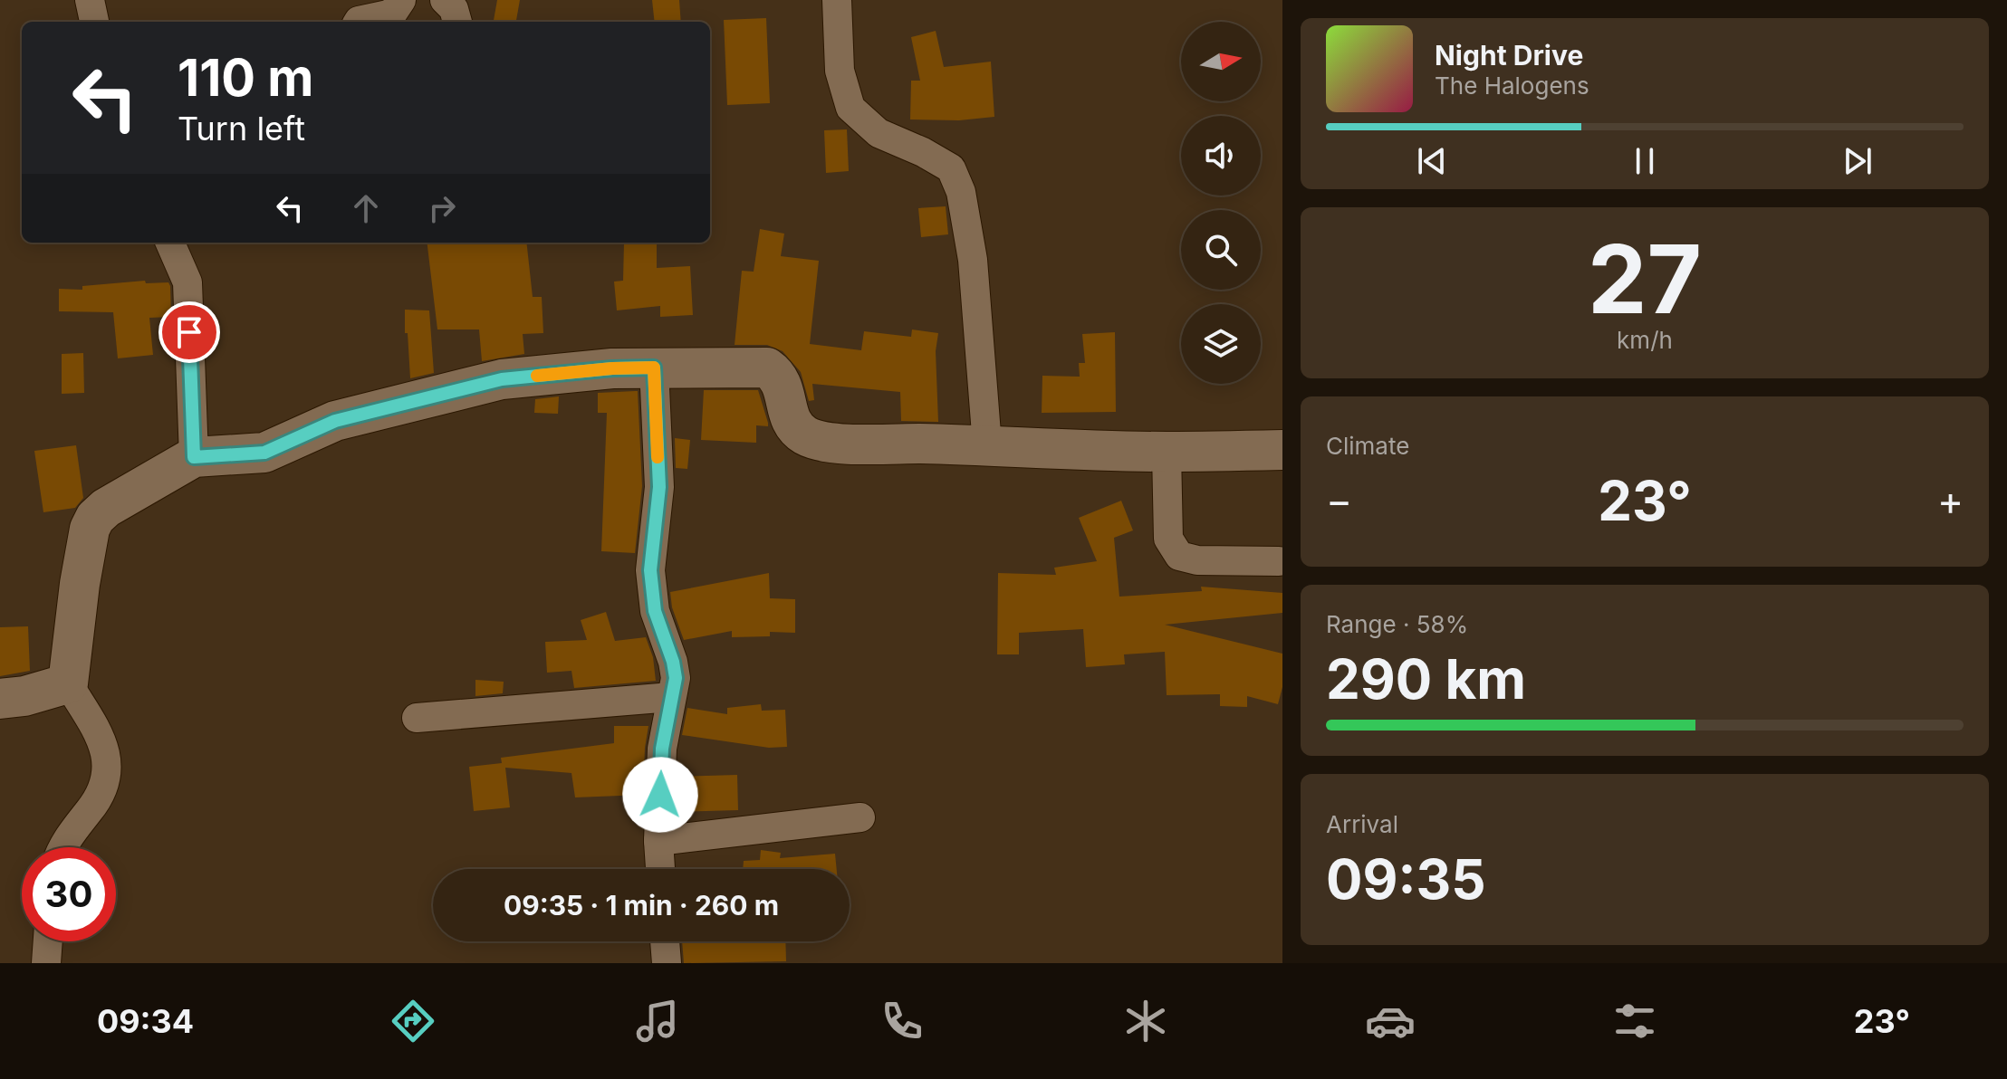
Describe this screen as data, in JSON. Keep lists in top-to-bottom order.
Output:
{
  "north": "right",
  "page": {
    "turn": ["110 m", "Turn left"],
    "song": ["Night Drive", "The Halogens"],
    "tile": [
      ["27", "km/h"],
      "Climate",
      ["Range · 58%", "290 km"],
      ["Arrival", "09:35"]
    ],
    "heat": ["−", "23°", "+"],
    "limit": "30",
    "trip": "09:35 · 1 min · 260 m",
    "tabs": ["09:34", "23°"]
  }
}
